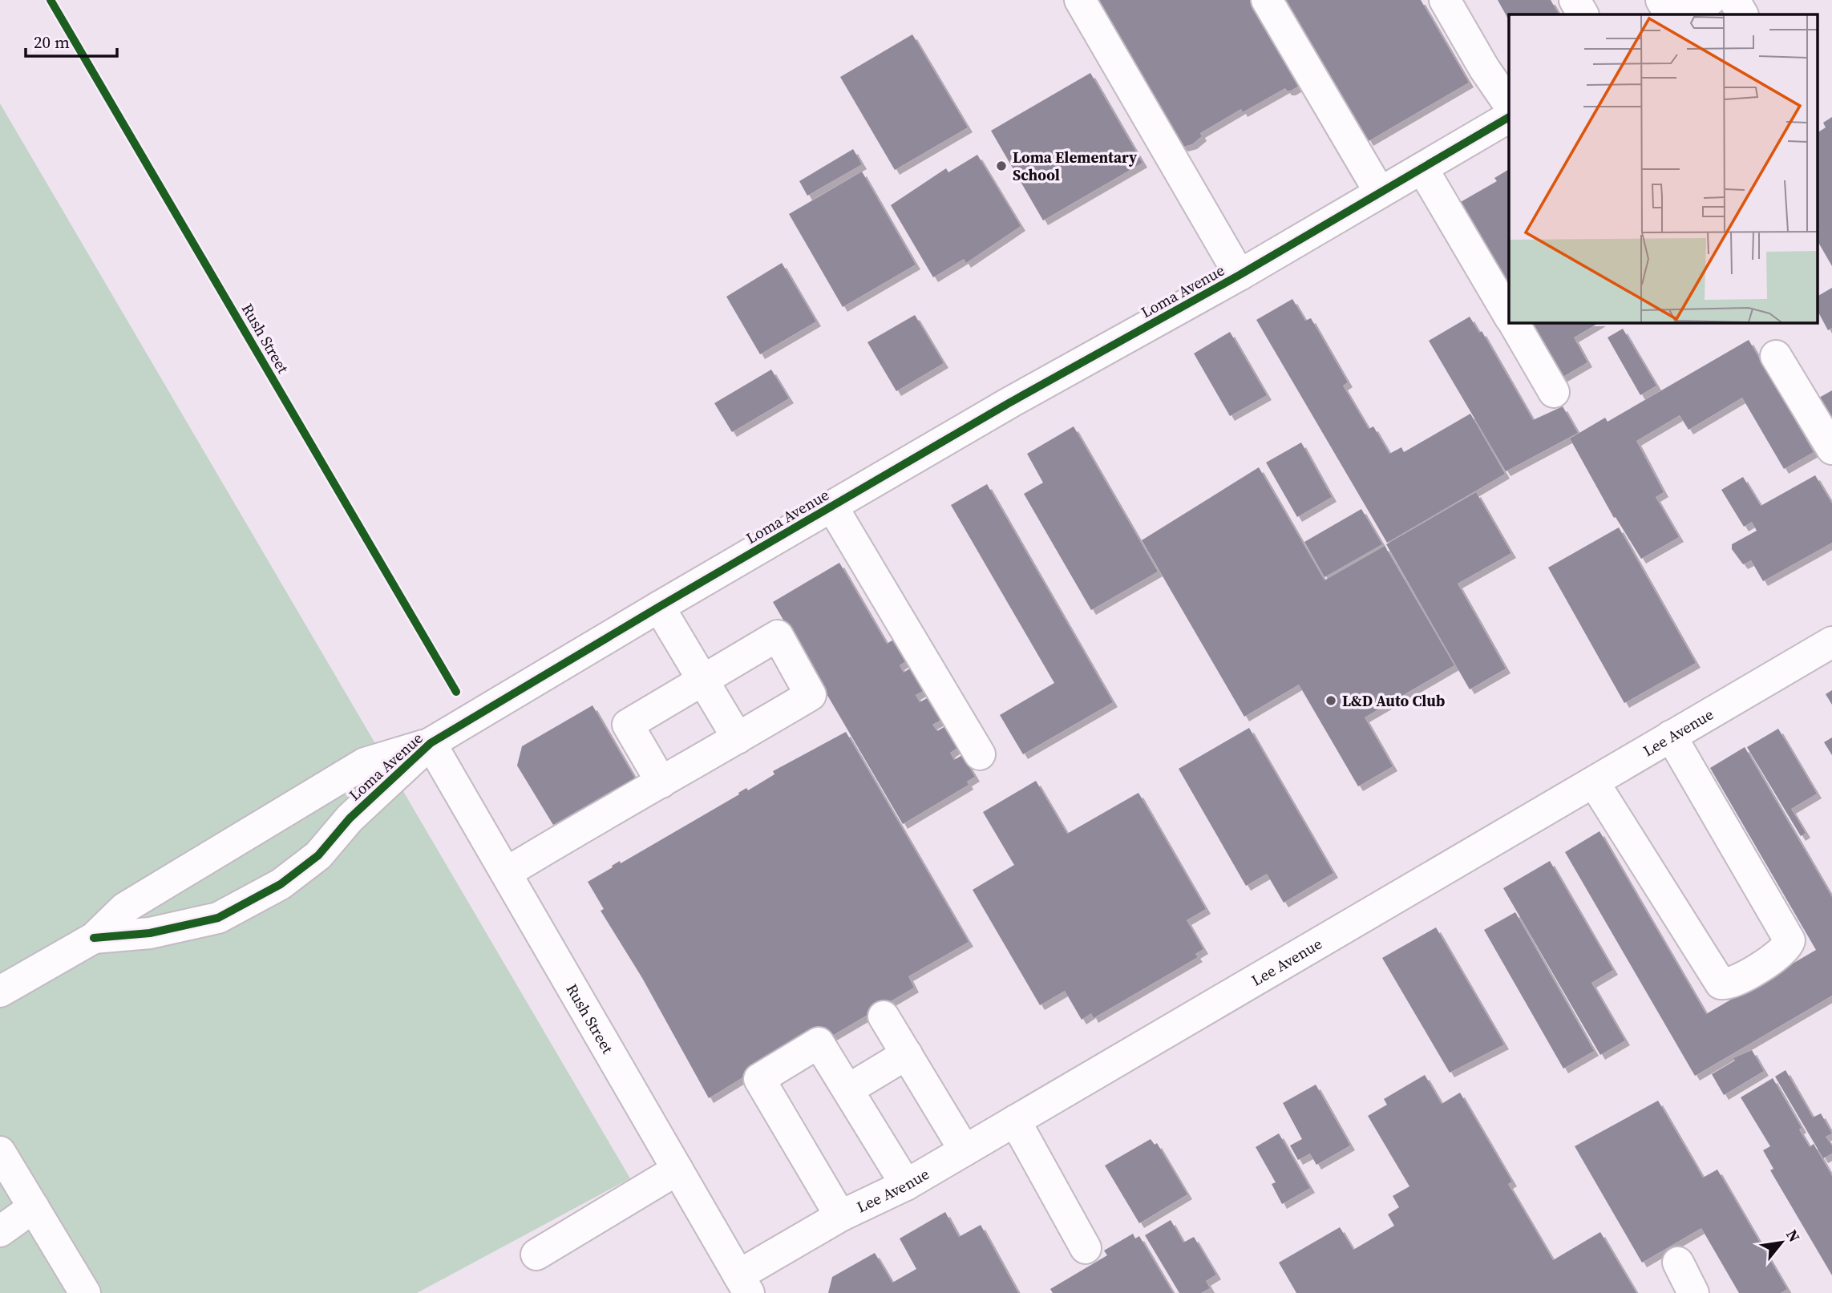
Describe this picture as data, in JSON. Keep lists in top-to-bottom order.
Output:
{
  "streets": {
    "street": ["Loma Avenue", "Rush Street", "Lee Avenue"]
  },
  "crossings": [
    ["Loma Avenue", "Rush Street"],
    ["Rush Street", "Lee Avenue"]
  ],
  "places": ["Loma Elementary School", "L&D Auto Club"],
  "scale_bar": "20 m",
  "north": "top right"
}
